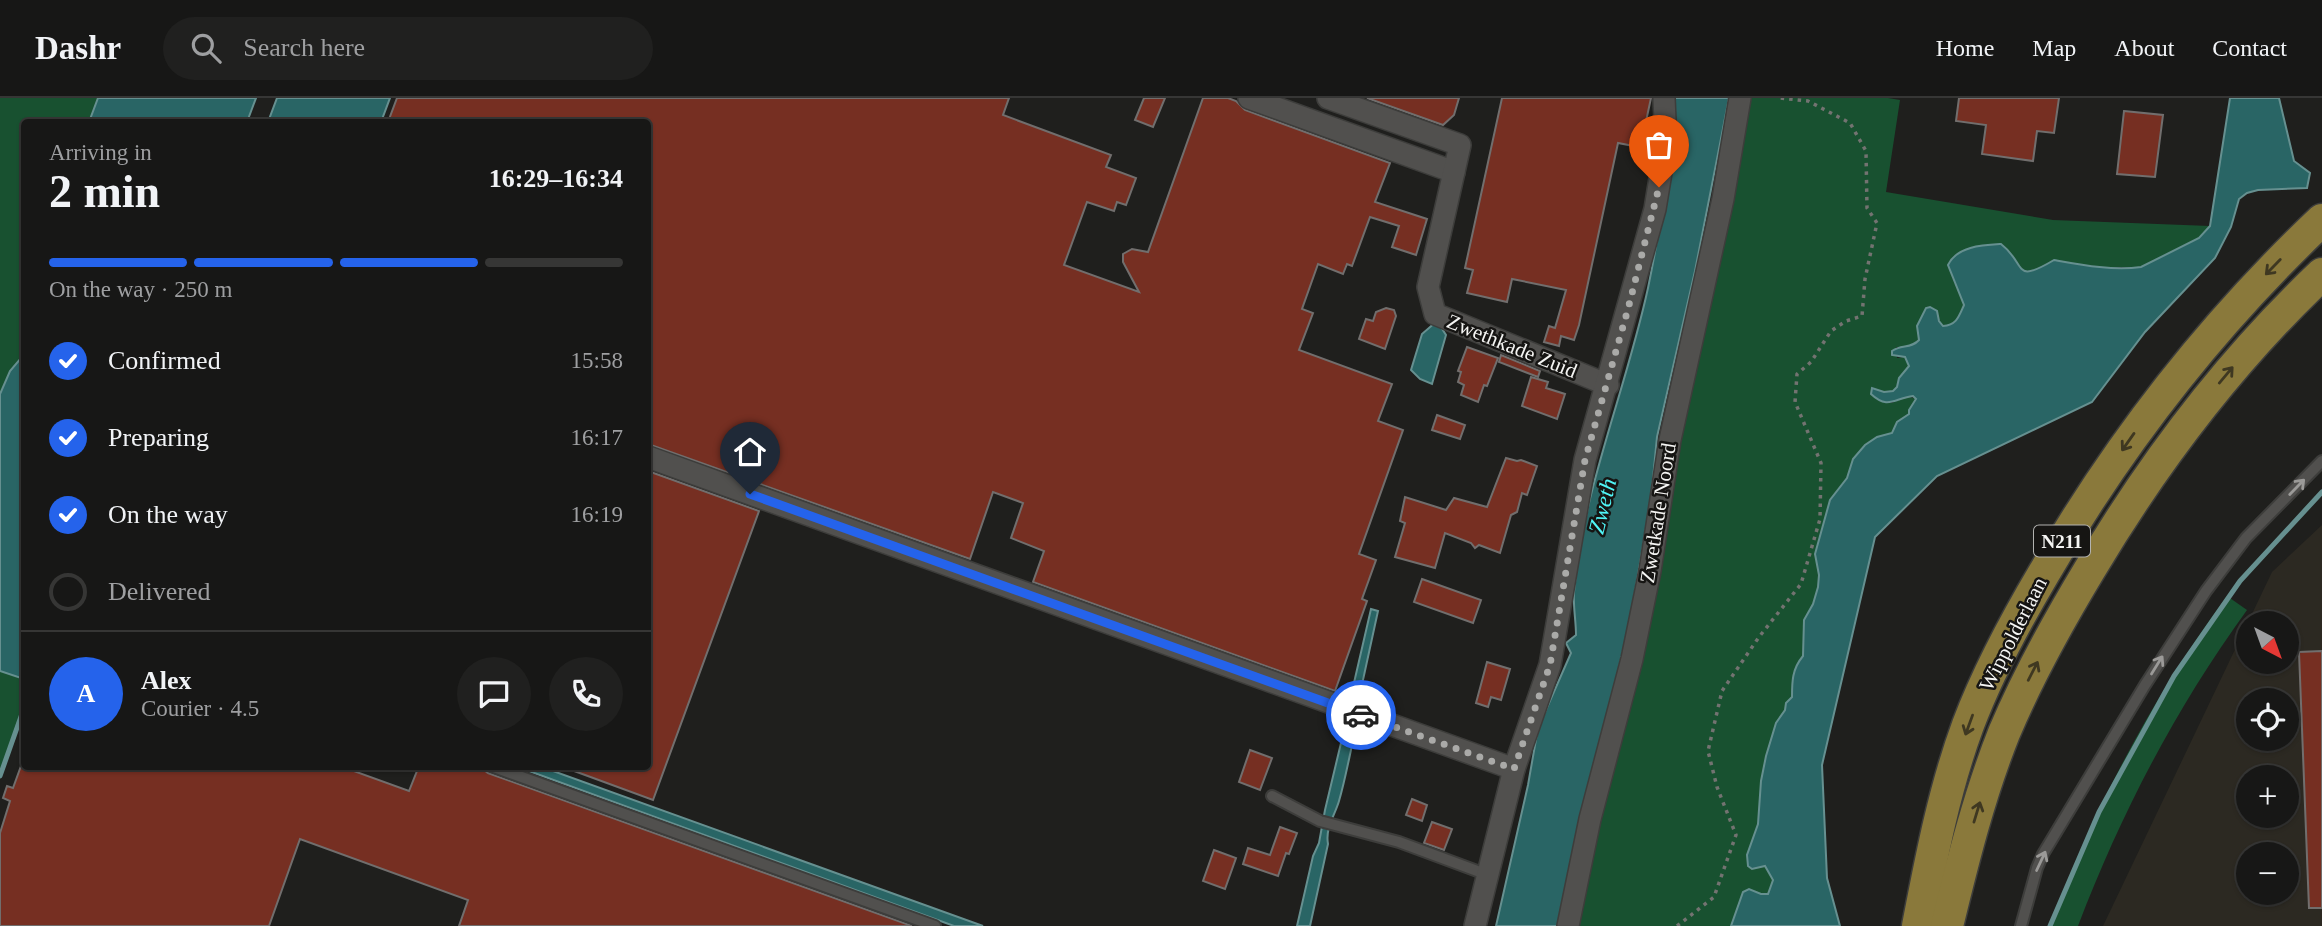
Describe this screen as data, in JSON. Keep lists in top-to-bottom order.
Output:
{
  "streets": {
    "main road": ["N211", "Wippolderlaan"],
    "street": ["Zwethkade Zuid", "Zwetkade Noord"]
  },
  "water": ["Zweth"],
  "north": "bottom right",
  "page": {
    "header": "Dashr",
    "search": "Search here",
    "nav": [
      "Home",
      "Map",
      "About",
      "Contact"
    ],
    "heading": ["2 min", "Arriving in", "16:29–16:34"],
    "panel": ["Alex", "Courier · 4.5"],
    "bar": "On the way · 250 m",
    "list": [
      ["Confirmed", "15:58"],
      ["Preparing", "16:17"],
      ["On the way", "16:19"],
      "Delivered"
    ],
    "map_buttons": ["+", "−"],
    "round": "A"
  }
}
